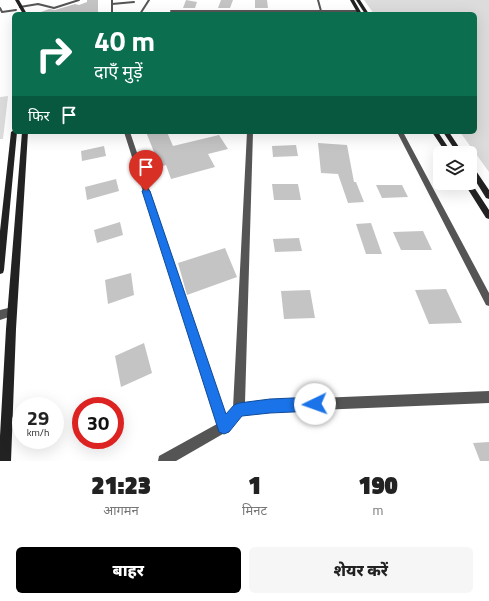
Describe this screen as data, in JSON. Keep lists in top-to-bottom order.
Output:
{
  "page": {
    "turn": ["40 m", "दाएँ मुड़ें"],
    "then": "फिर",
    "speed": "29 km/h",
    "limit": "30",
    "eta": [
      "21:23",
      "आगमन",
      "1",
      "मिनट",
      "190",
      "m"
    ],
    "buttons": ["बाहर", "शेयर करें"]
  }
}
